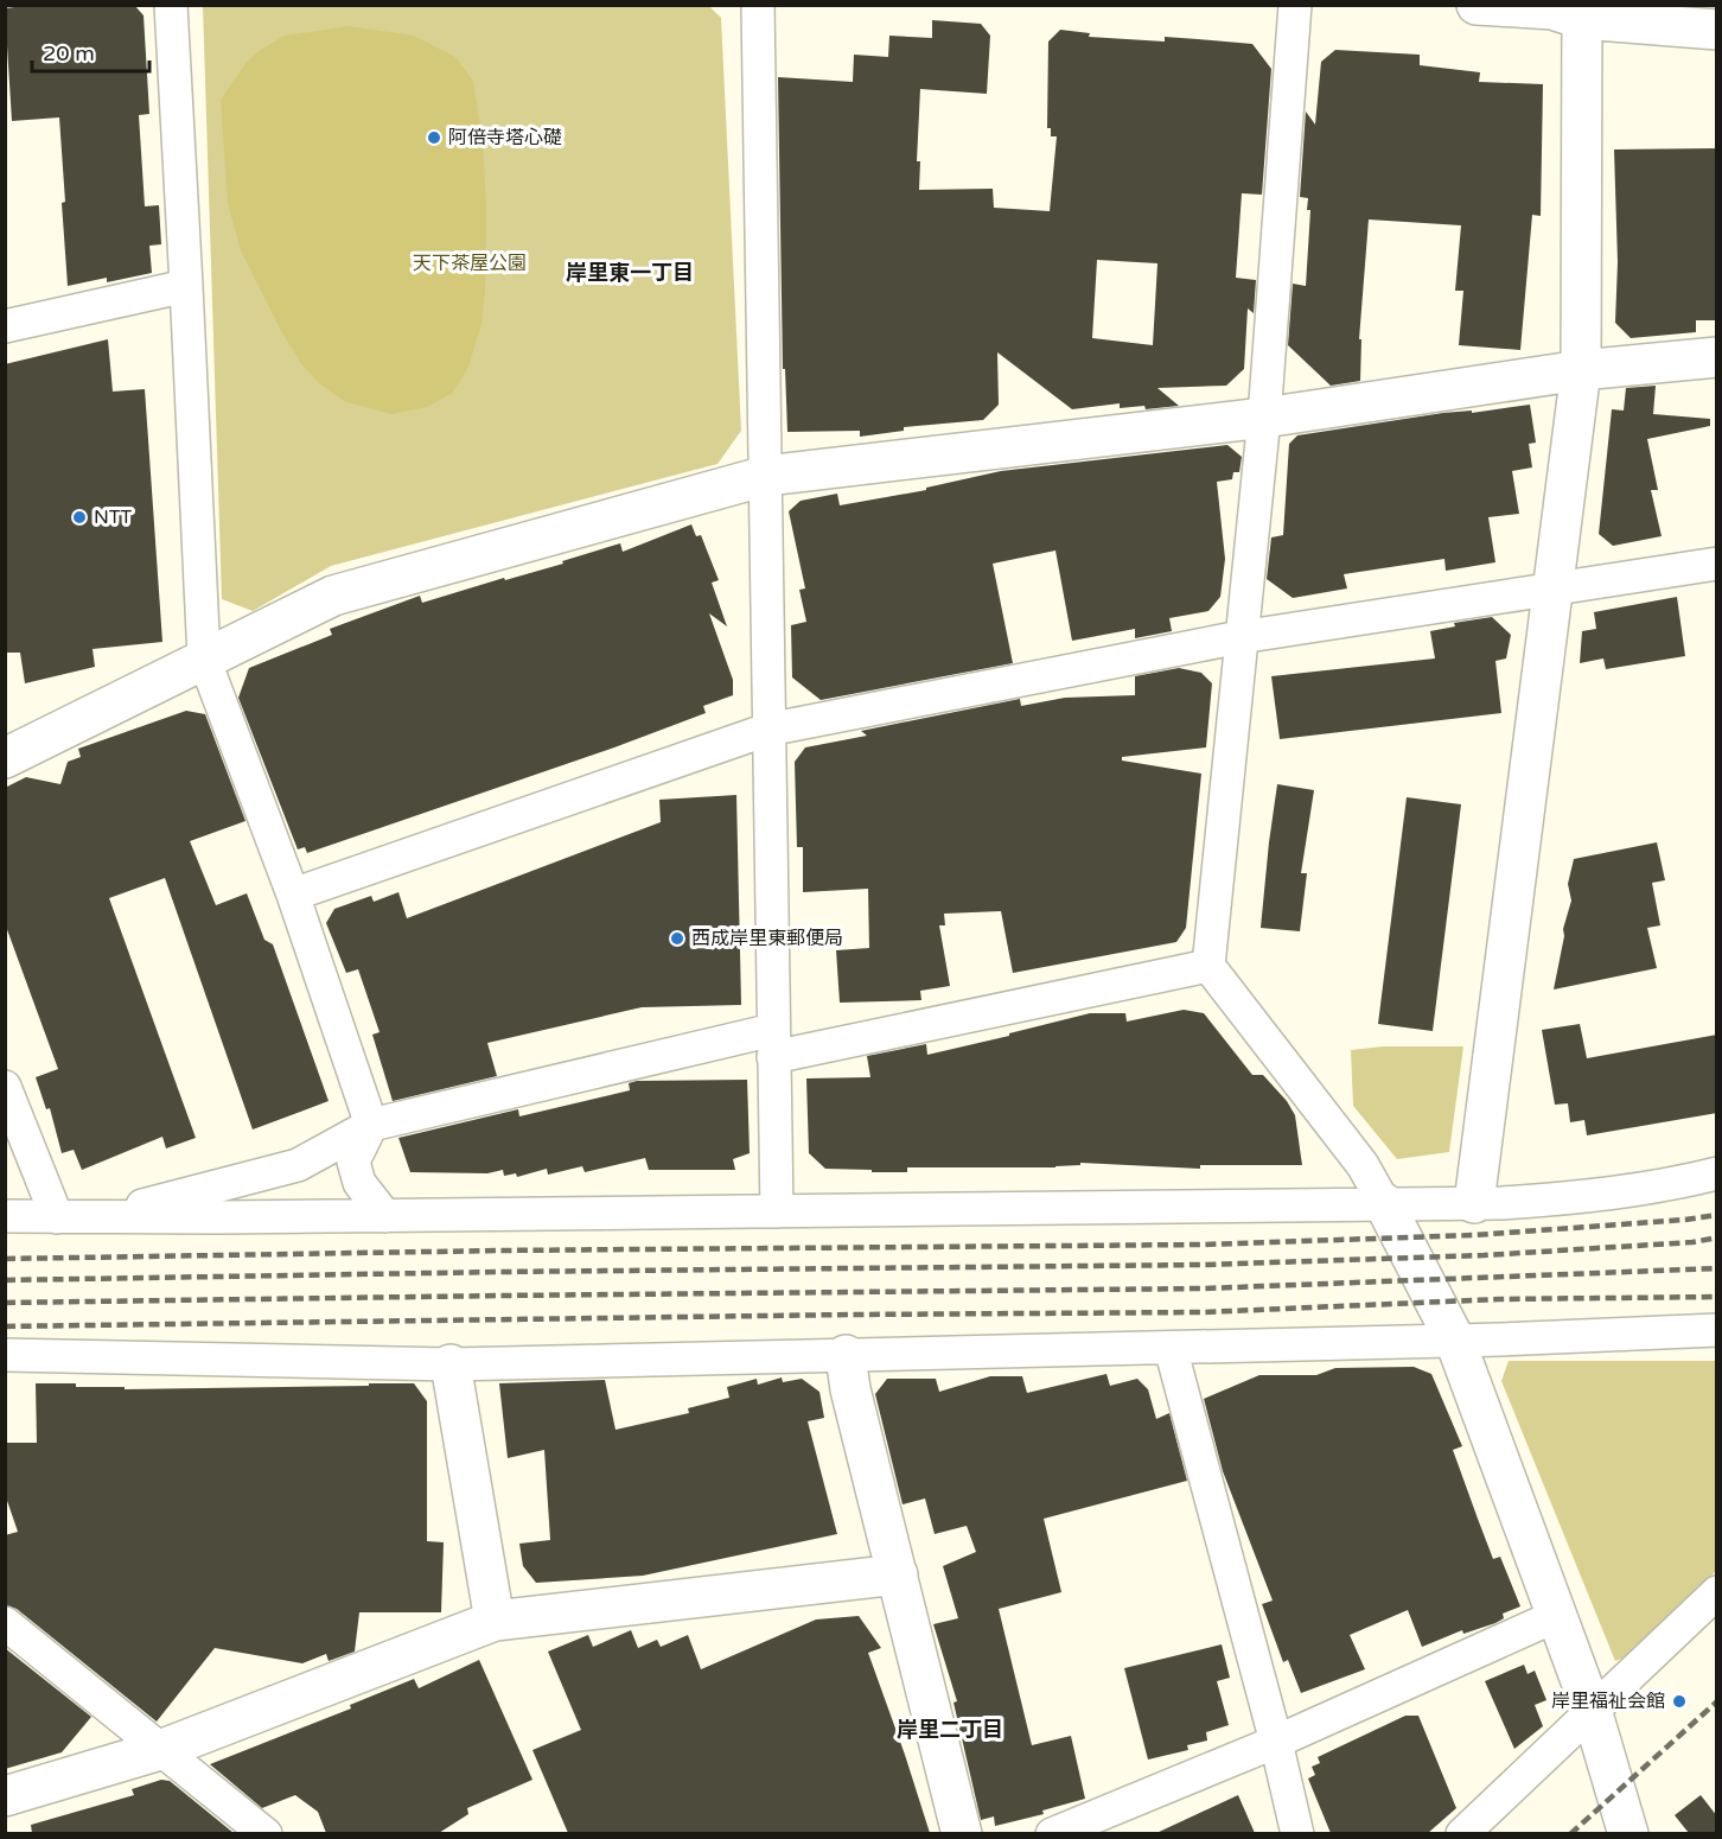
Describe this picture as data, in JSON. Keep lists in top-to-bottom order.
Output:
{
  "districts": ["岸里東一丁目", "岸里二丁目"],
  "parks": ["天下茶屋公園"],
  "places": [
    "阿倍寺塔心礎",
    "NTT",
    "西成岸里東郵便局",
    "岸里福祉会館"
  ],
  "scale_bar": "20 m"
}
